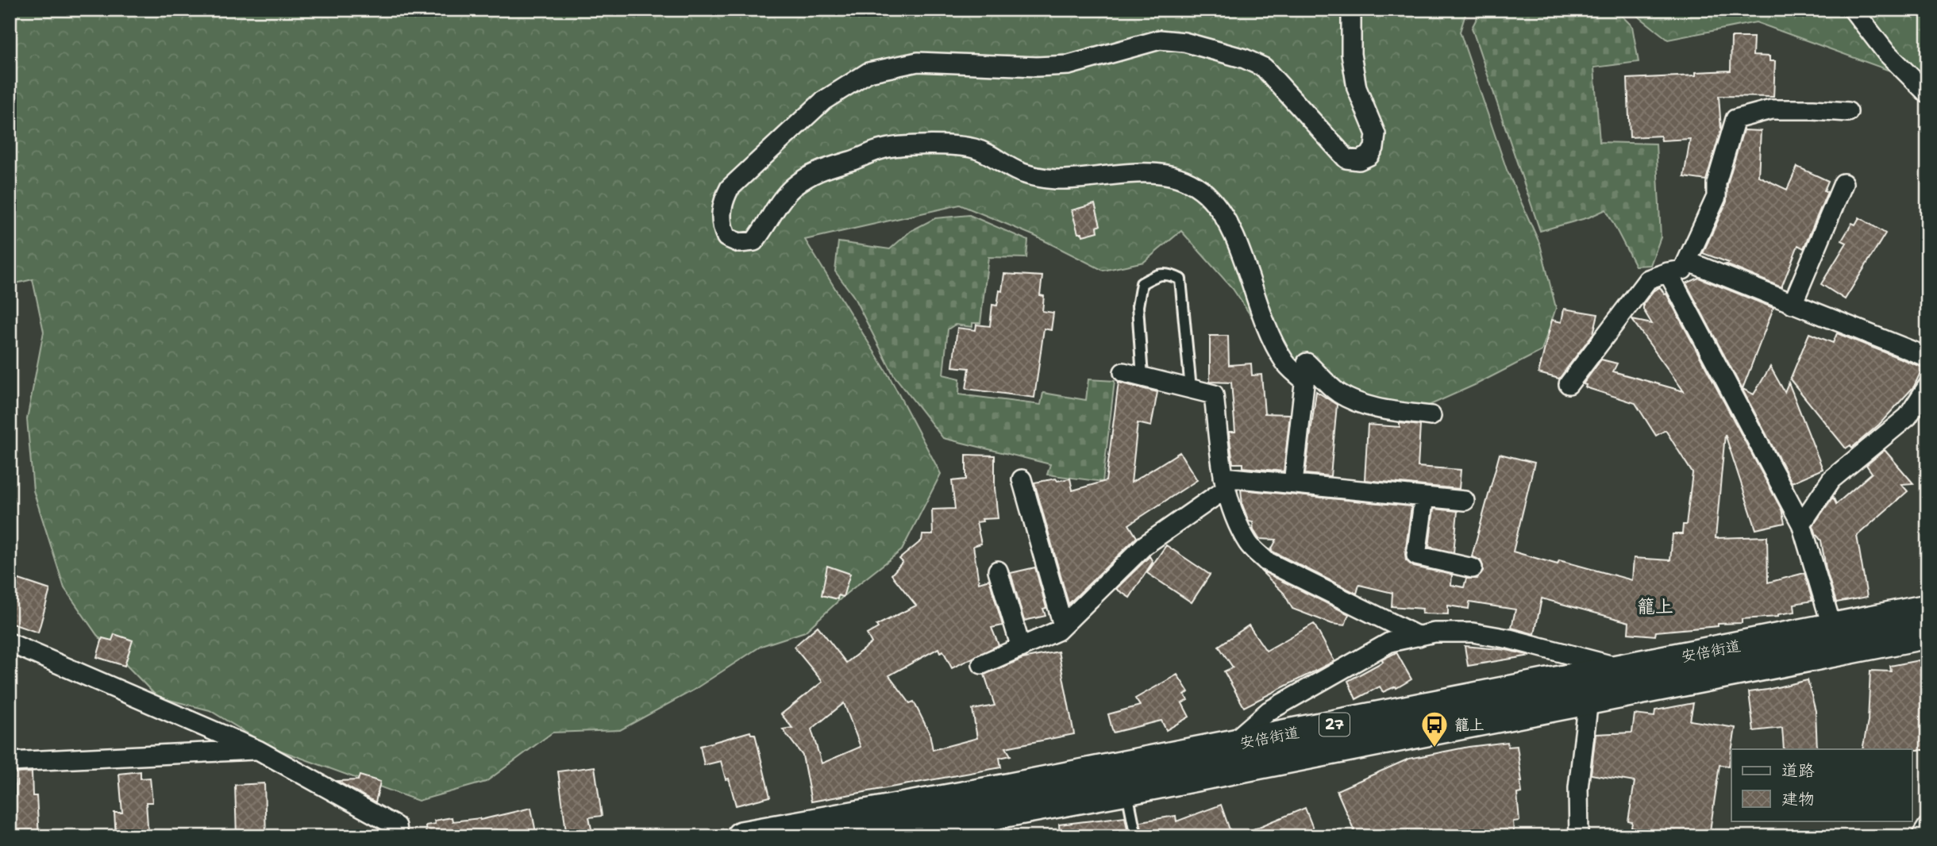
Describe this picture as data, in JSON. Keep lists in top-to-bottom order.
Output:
{
  "streets": {
    "main road": ["安倍街道", "27"]
  },
  "districts": ["籠上"],
  "places": {
    "bus stop": ["籠上"]
  },
  "legend": ["道路", "建物"]
}
